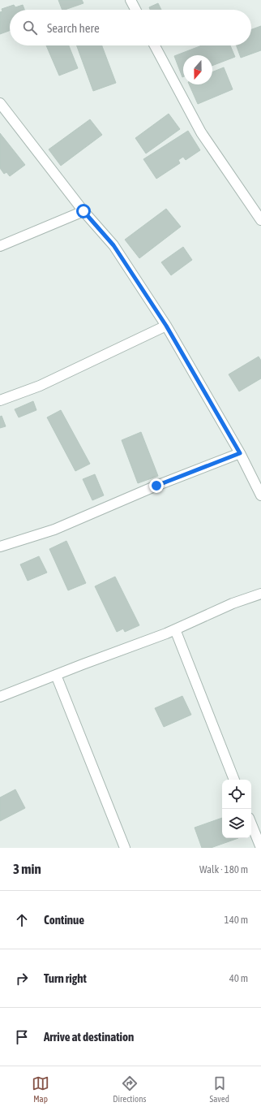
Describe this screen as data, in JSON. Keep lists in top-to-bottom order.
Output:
{
  "north": "bottom",
  "page": {
    "search": "Search here",
    "heading": ["3 min", "Walk · 180 m"],
    "list": [
      ["Continue", "140 m"],
      ["Turn right", "40 m"],
      "Arrive at destination"
    ],
    "nav": ["Map", "Directions", "Saved"]
  }
}
